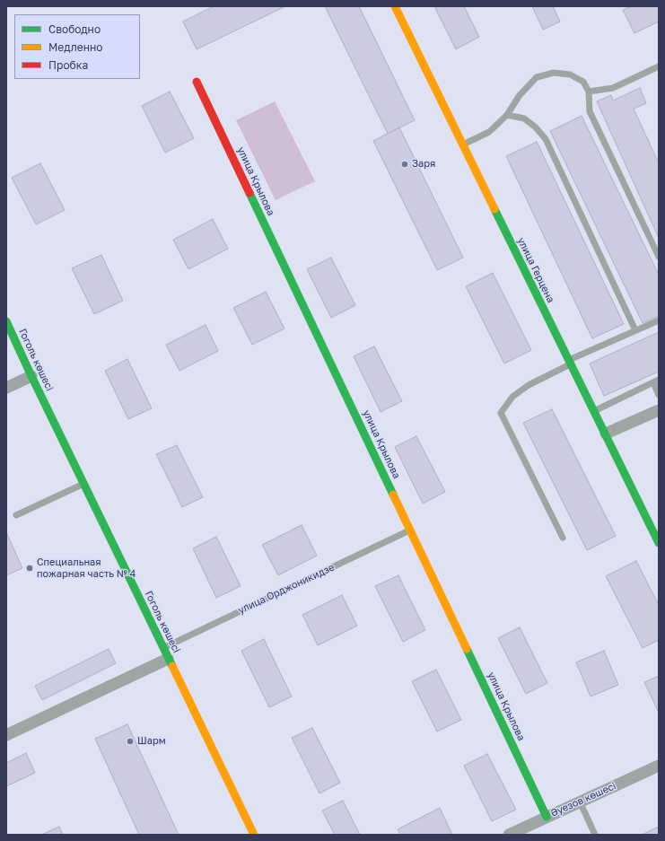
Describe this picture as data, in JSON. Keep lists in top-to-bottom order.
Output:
{
  "streets": {
    "street": [
      "улица Крылова",
      "улица Герцена",
      "Гоголь көшесі",
      "Әуезов көшесі"
    ],
    "lane": ["улица Орджоникидзе"]
  },
  "crossings": [
    ["улица Крылова", "улица Орджоникидзе"],
    ["улица Крылова", "Әуезов көшесі"],
    ["Гоголь көшесі", "улица Орджоникидзе"]
  ],
  "places": ["Заря", "Специальная пожарная часть № 4", "Шарм"],
  "legend": ["Свободно", "Медленно", "Пробка"]
}
